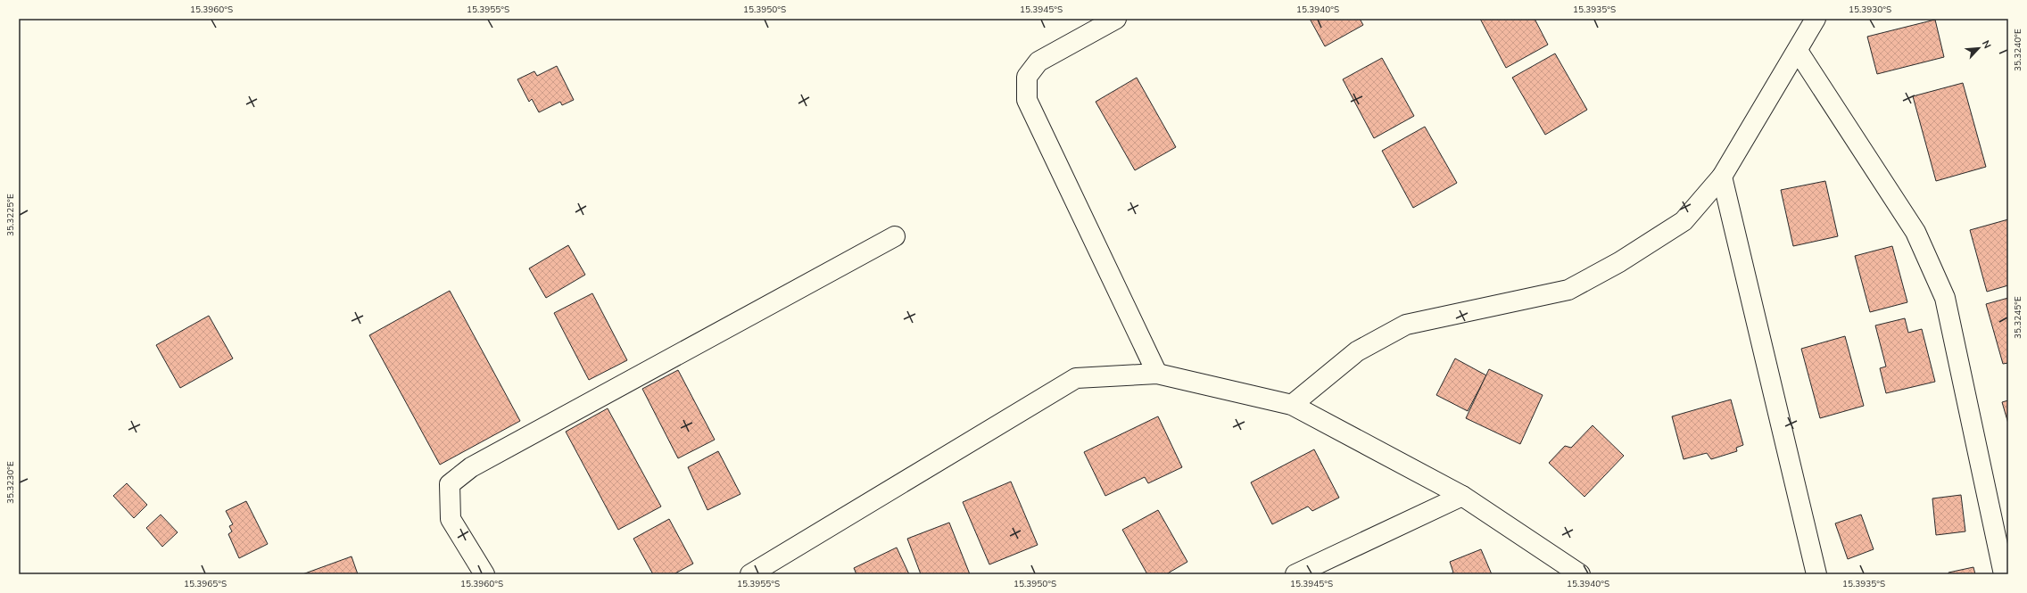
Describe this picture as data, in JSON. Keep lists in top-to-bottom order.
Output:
{
  "north": "top right",
  "coordinates": [
    "15.3960°S",
    "15.3955°S",
    "15.3950°S",
    "15.3945°S",
    "15.3940°S",
    "15.3935°S",
    "15.3930°S",
    "35.3240°E",
    "35.3225°E",
    "35.3245°E",
    "35.3230°E",
    "15.3965°S"
  ]
}
